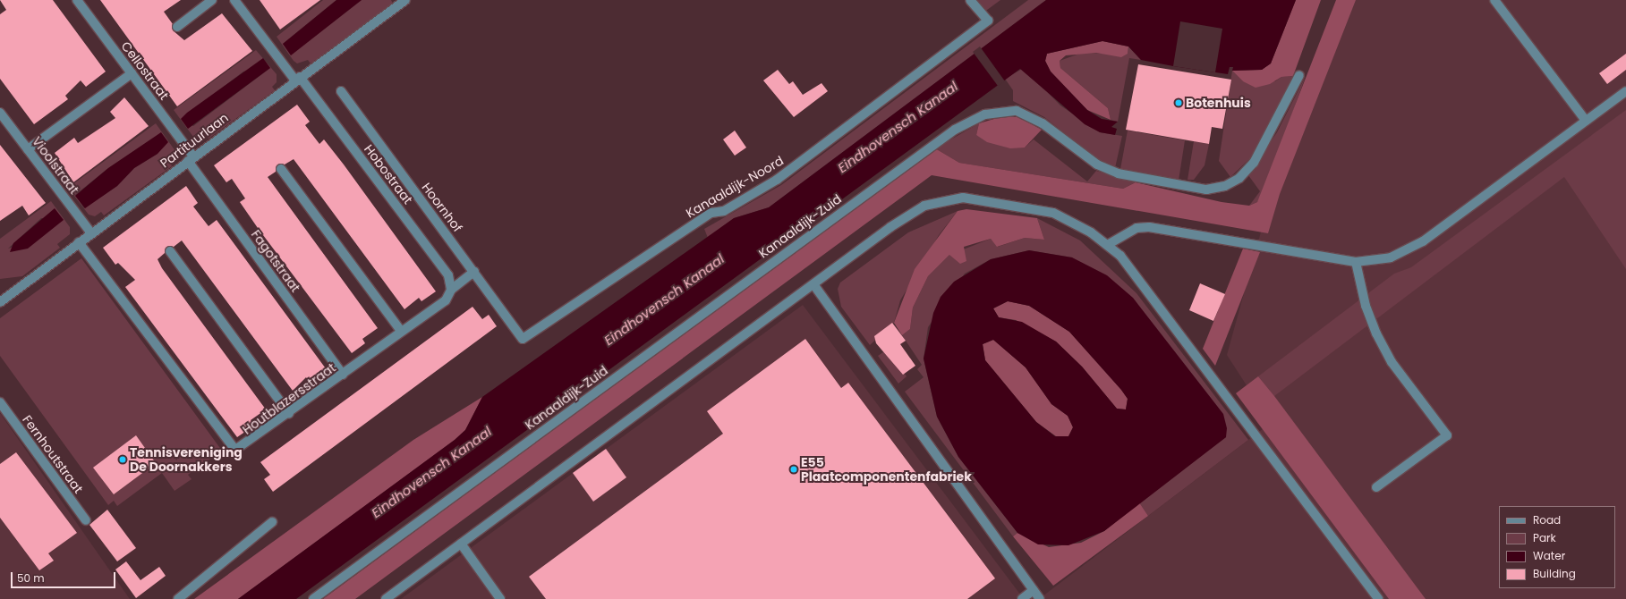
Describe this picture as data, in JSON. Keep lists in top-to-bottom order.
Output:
{
  "streets": {
    "street": [
      "Cellostraat",
      "Partituurlaan",
      "Vioolstraat",
      "Hobostraat",
      "Kanaaldijk-Noord",
      "Hoornhof",
      "Kanaaldijk-Zuid",
      "Fagotstraat",
      "Houtblazersstraat",
      "Fernhoutstraat"
    ]
  },
  "crossings": [
    ["Cellostraat", "Partituurlaan"],
    ["Cellostraat", "Fagotstraat"],
    ["Partituurlaan", "Vioolstraat"],
    ["Partituurlaan", "Hobostraat"],
    ["Partituurlaan", "Fagotstraat"],
    ["Partituurlaan", "Houtblazersstraat"],
    ["Hobostraat", "Houtblazersstraat"],
    ["Kanaaldijk-Noord", "Hoornhof"],
    ["Hoornhof", "Houtblazersstraat"],
    ["Fagotstraat", "Houtblazersstraat"]
  ],
  "water": ["Eindhovensch Kanaal"],
  "places": ["Botenhuis", "Tennisvereniging De Doornakkers", "E55 Plaatcomponentenfabriek"],
  "legend": [
    "Road",
    "Park",
    "Water",
    "Building"
  ],
  "scale_bar": "50 m"
}
